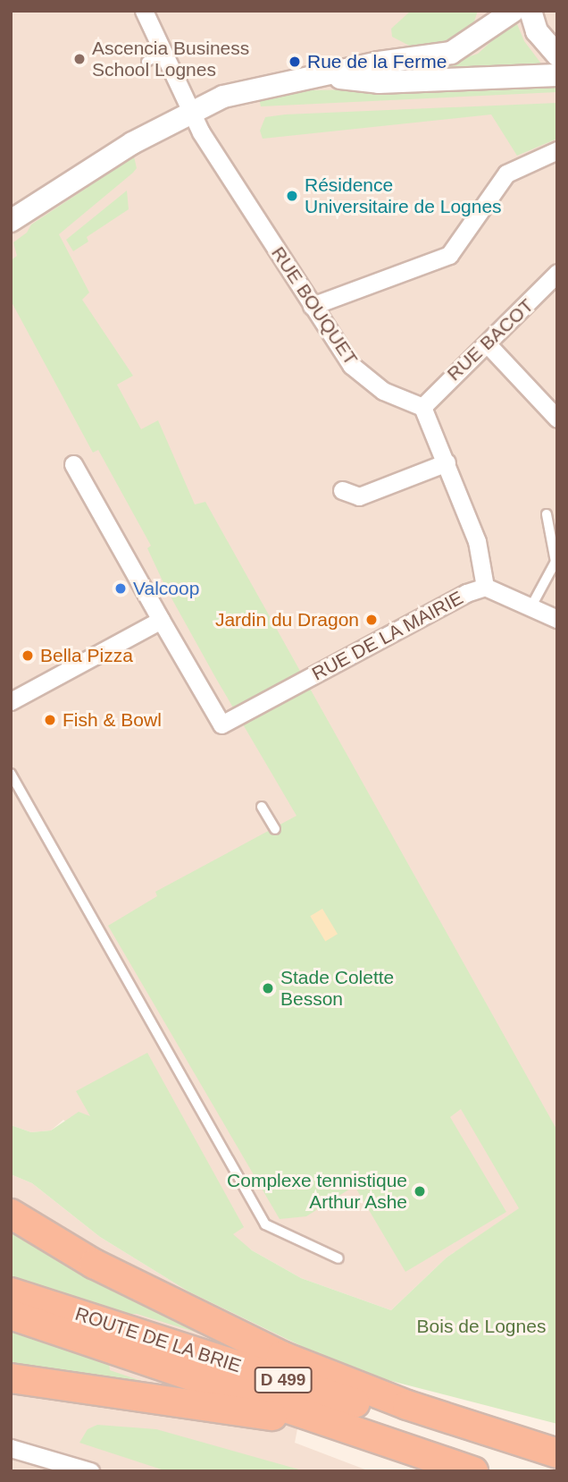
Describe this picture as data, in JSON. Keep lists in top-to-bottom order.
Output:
{
  "streets": {
    "highway": ["ROUTE DE LA BRIE", "D 499"],
    "street": ["RUE BOUQUET", "RUE BACOT", "RUE DE LA MAIRIE"]
  },
  "crossings": [
    ["RUE BOUQUET", "RUE BACOT"]
  ],
  "parks": ["Bois de Lognes"],
  "places": [
    "Ascencia Business School Lognes",
    "Rue de la Ferme",
    "Résidence Universitaire de Lognes",
    "Valcoop",
    "Jardin du Dragon",
    "Bella Pizza",
    "Fish & Bowl",
    "Stade Colette Besson",
    "Complexe tennistique Arthur Ashe"
  ]
}
